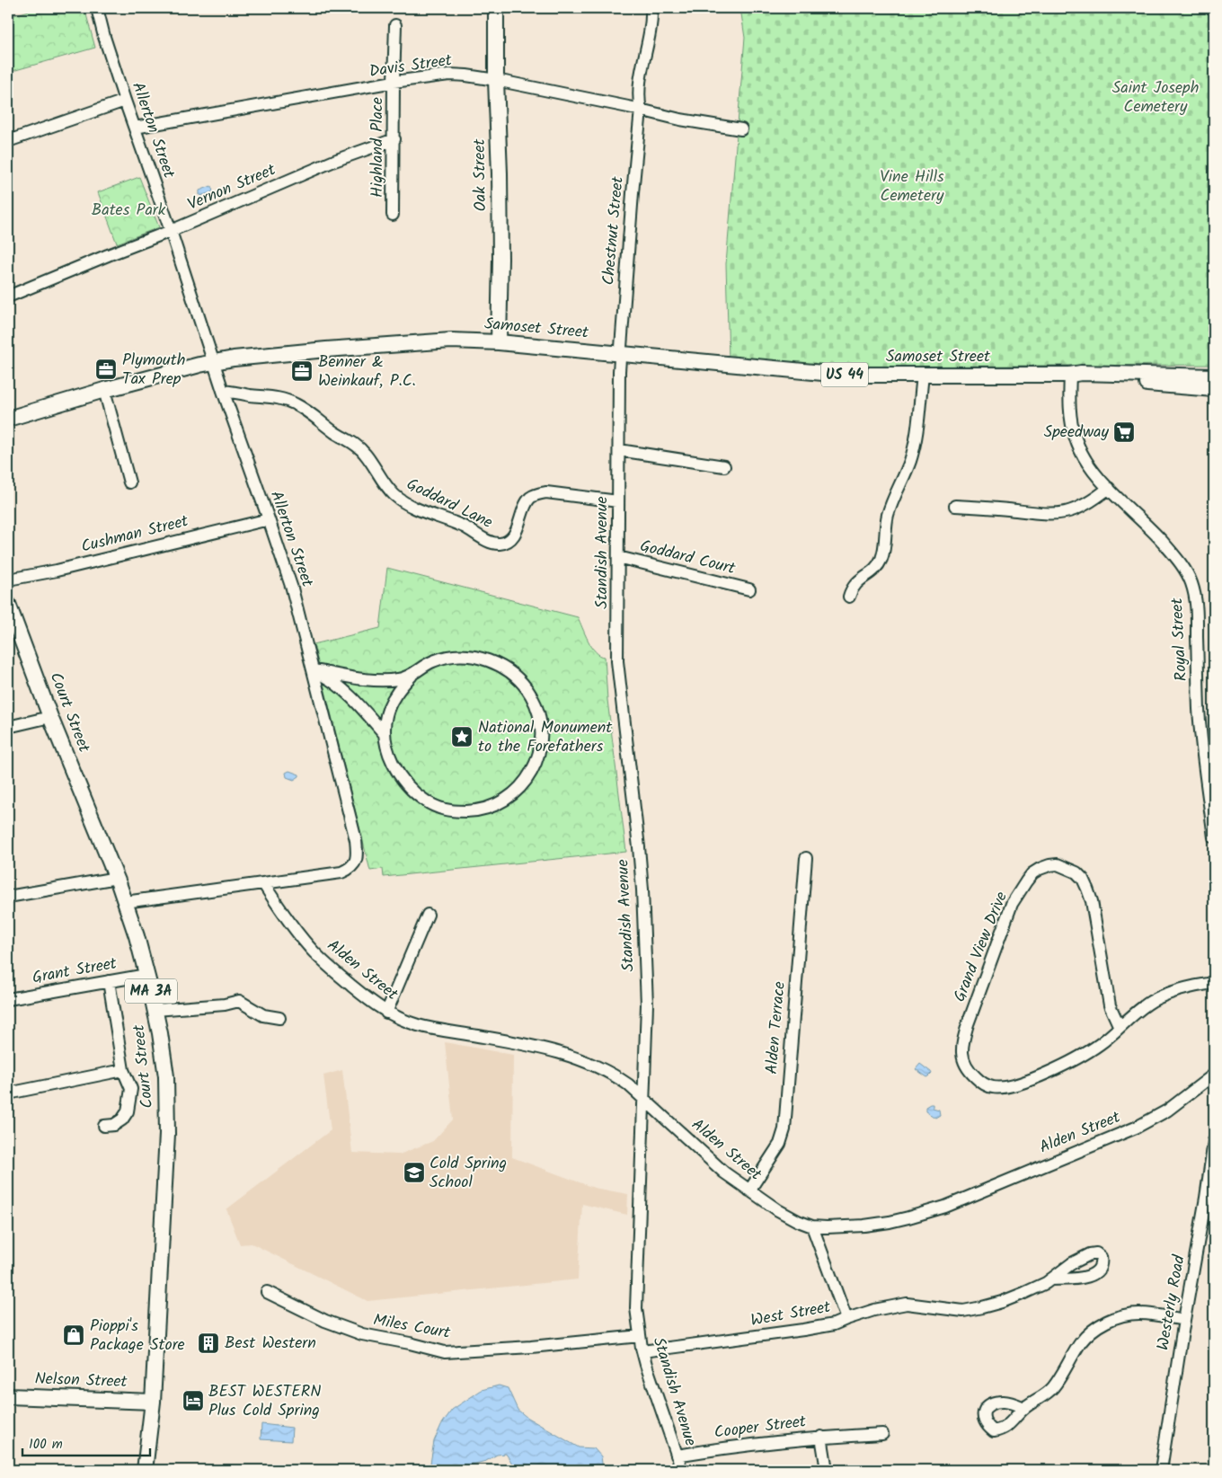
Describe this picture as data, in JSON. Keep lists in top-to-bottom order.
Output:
{
  "streets": {
    "main road": [
      "Oak Street",
      "Samoset Street",
      "US 44",
      "Court Street",
      "MA 3A",
      "Nelson Street"
    ],
    "street": [
      "Davis Street",
      "Allerton Street",
      "Highland Place",
      "Vernon Street",
      "Chestnut Street",
      "Goddard Lane",
      "Cushman Street",
      "Standish Avenue",
      "Goddard Court",
      "Royal Street",
      "Grand View Drive",
      "Alden Street",
      "Grant Street",
      "Alden Terrace",
      "Westerly Road",
      "West Street",
      "Miles Court",
      "Cooper Street"
    ]
  },
  "crossings": [
    ["Davis Street", "Allerton Street"],
    ["Davis Street", "Highland Place"],
    ["Davis Street", "Oak Street"],
    ["Davis Street", "Chestnut Street"],
    ["Allerton Street", "Vernon Street"],
    ["Allerton Street", "Samoset Street"],
    ["Allerton Street", "Goddard Lane"],
    ["Allerton Street", "Cushman Street"],
    ["Allerton Street", "Court Street"],
    ["Allerton Street", "Alden Street"],
    ["Highland Place", "Vernon Street"],
    ["Oak Street", "Samoset Street"],
    ["Chestnut Street", "Samoset Street"],
    ["Chestnut Street", "Standish Avenue"],
    ["Samoset Street", "Standish Avenue"],
    ["Samoset Street", "Royal Street"],
    ["Goddard Lane", "Standish Avenue"],
    ["Standish Avenue", "Goddard Court"],
    ["Standish Avenue", "Alden Street"],
    ["Standish Avenue", "West Street"],
    ["Standish Avenue", "Miles Court"],
    ["Standish Avenue", "Cooper Street"],
    ["Court Street", "Grant Street"],
    ["Court Street", "Nelson Street"],
    ["Alden Street", "Alden Terrace"],
    ["Alden Street", "West Street"]
  ],
  "parks": ["Saint Joseph Cemetery", "Vine Hills Cemetery", "Bates Park"],
  "places": {
    "office": ["Plymouth Tax Prep", "Benner & Weinkauf, P.C."],
    "supermarket": ["Speedway"],
    "place": ["National Monument to the Forefathers"],
    "school or university": ["Cold Spring School"],
    "shop": ["Pioppi's Package Store"],
    "building": ["Best Western"],
    "hotel": ["BEST WESTERN Plus Cold Spring"]
  },
  "scale_bar": "100 m"
}
